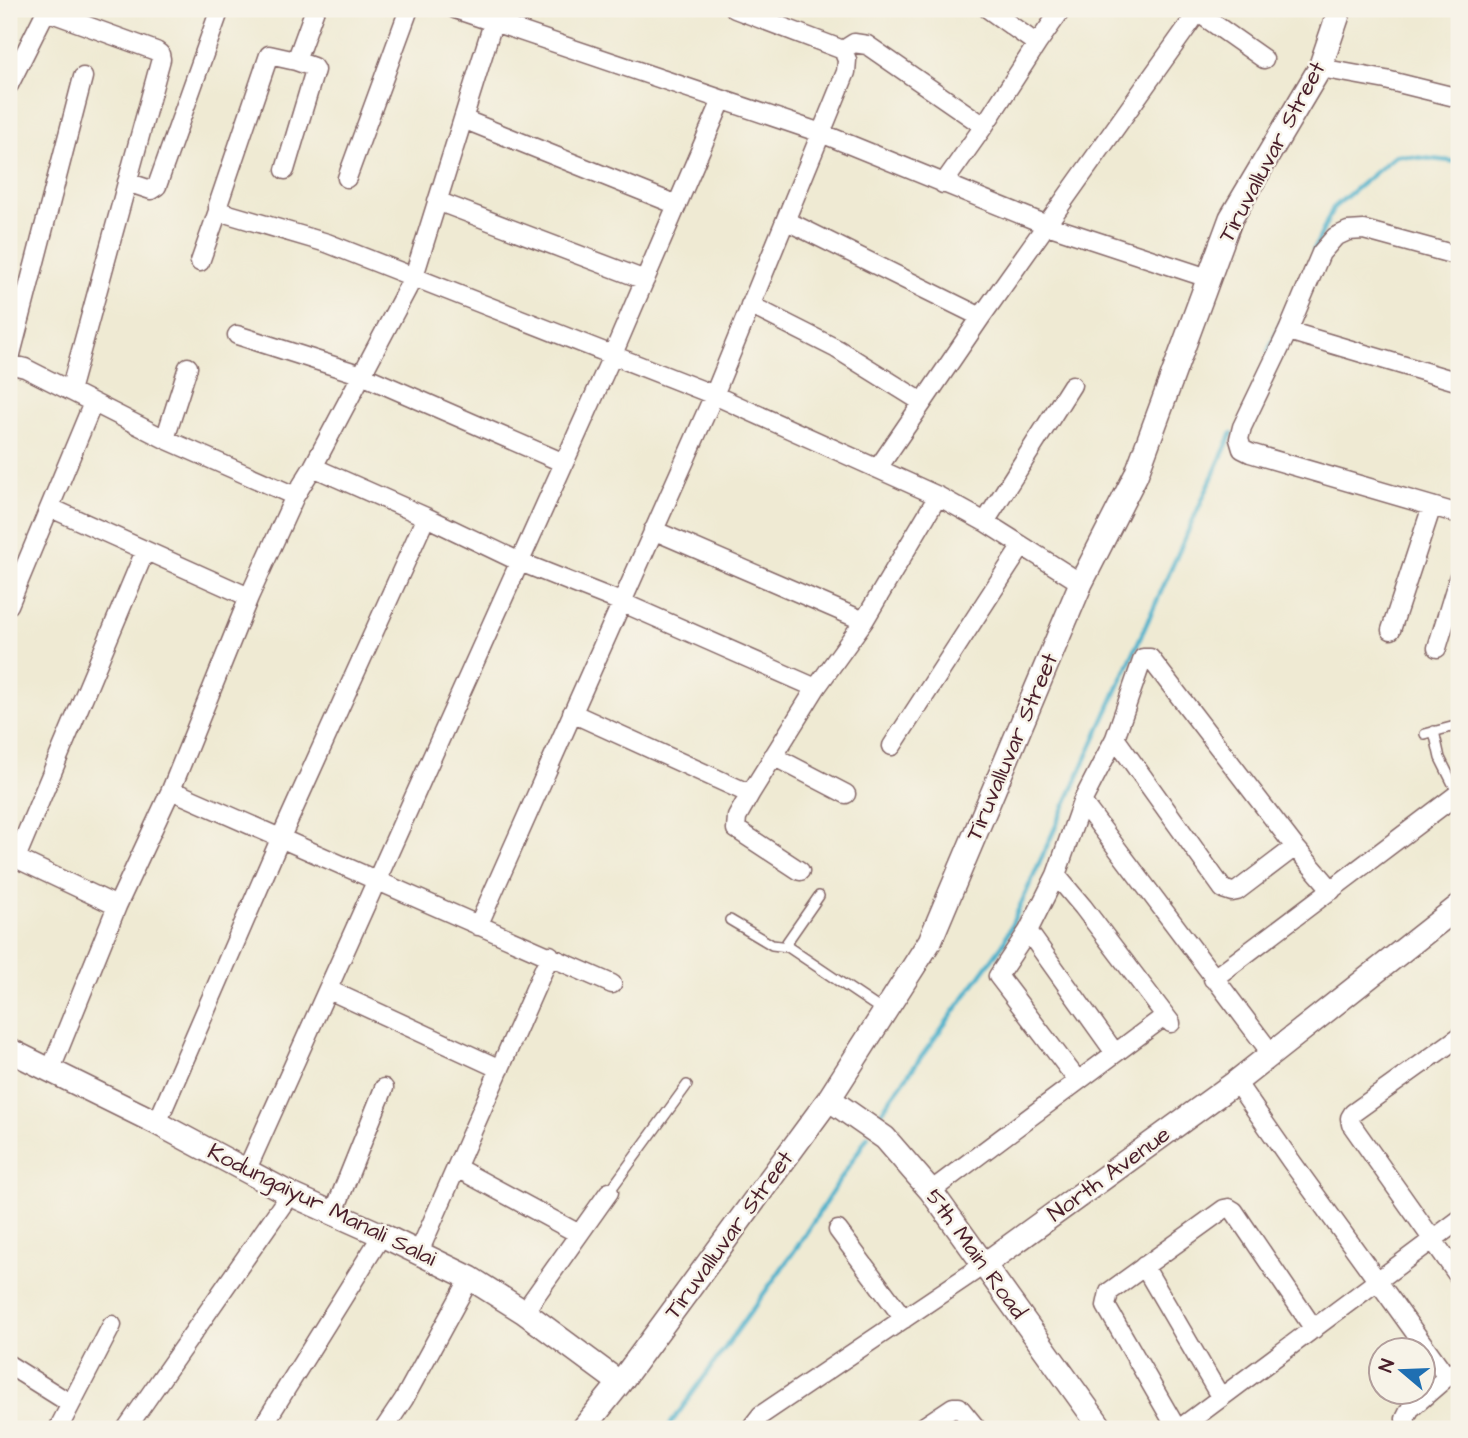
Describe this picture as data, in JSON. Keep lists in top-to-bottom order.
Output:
{
  "streets": {
    "street": [
      "Tiruvalluvar Street",
      "North Avenue",
      "Kodungaiyur Manali Salai",
      "5th Main Road"
    ]
  },
  "crossings": [
    ["Tiruvalluvar Street", "Kodungaiyur Manali Salai"],
    ["Tiruvalluvar Street", "5th Main Road"],
    ["North Avenue", "5th Main Road"]
  ],
  "north": "left"
}
